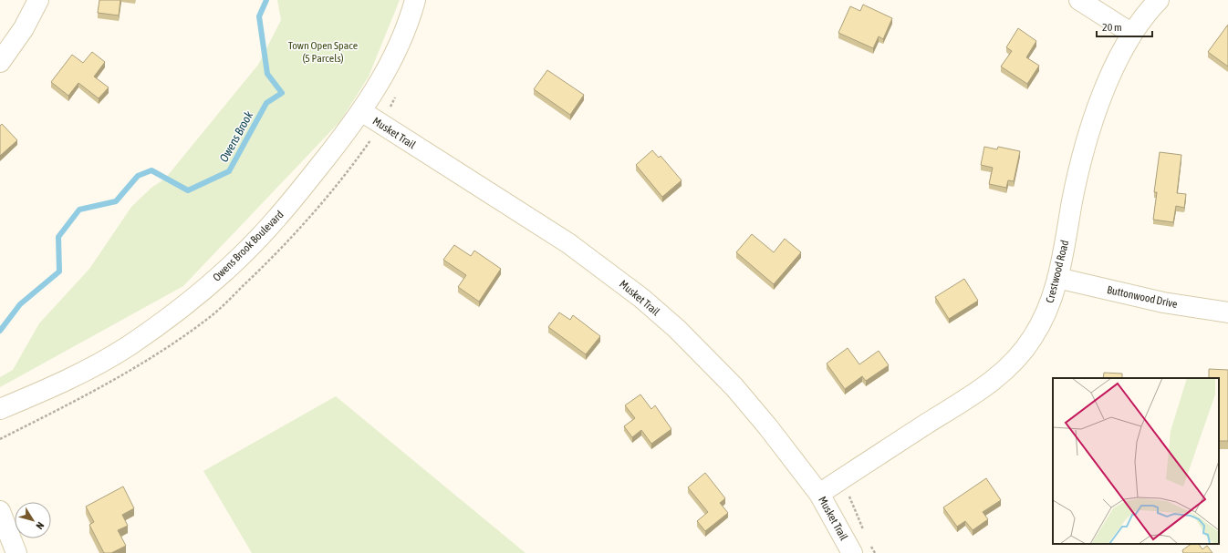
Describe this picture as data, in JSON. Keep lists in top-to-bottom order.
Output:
{
  "streets": {
    "street": [
      "Musket Trail",
      "Owens Brook Boulevard",
      "Crestwood Road",
      "Buttonwood Drive"
    ]
  },
  "crossings": [
    ["Musket Trail", "Owens Brook Boulevard"],
    ["Musket Trail", "Crestwood Road"],
    ["Crestwood Road", "Buttonwood Drive"]
  ],
  "water": ["Owens Brook"],
  "parks": ["Town Open Space (5 Parcels)"],
  "scale_bar": "20 m",
  "north": "bottom right"
}
